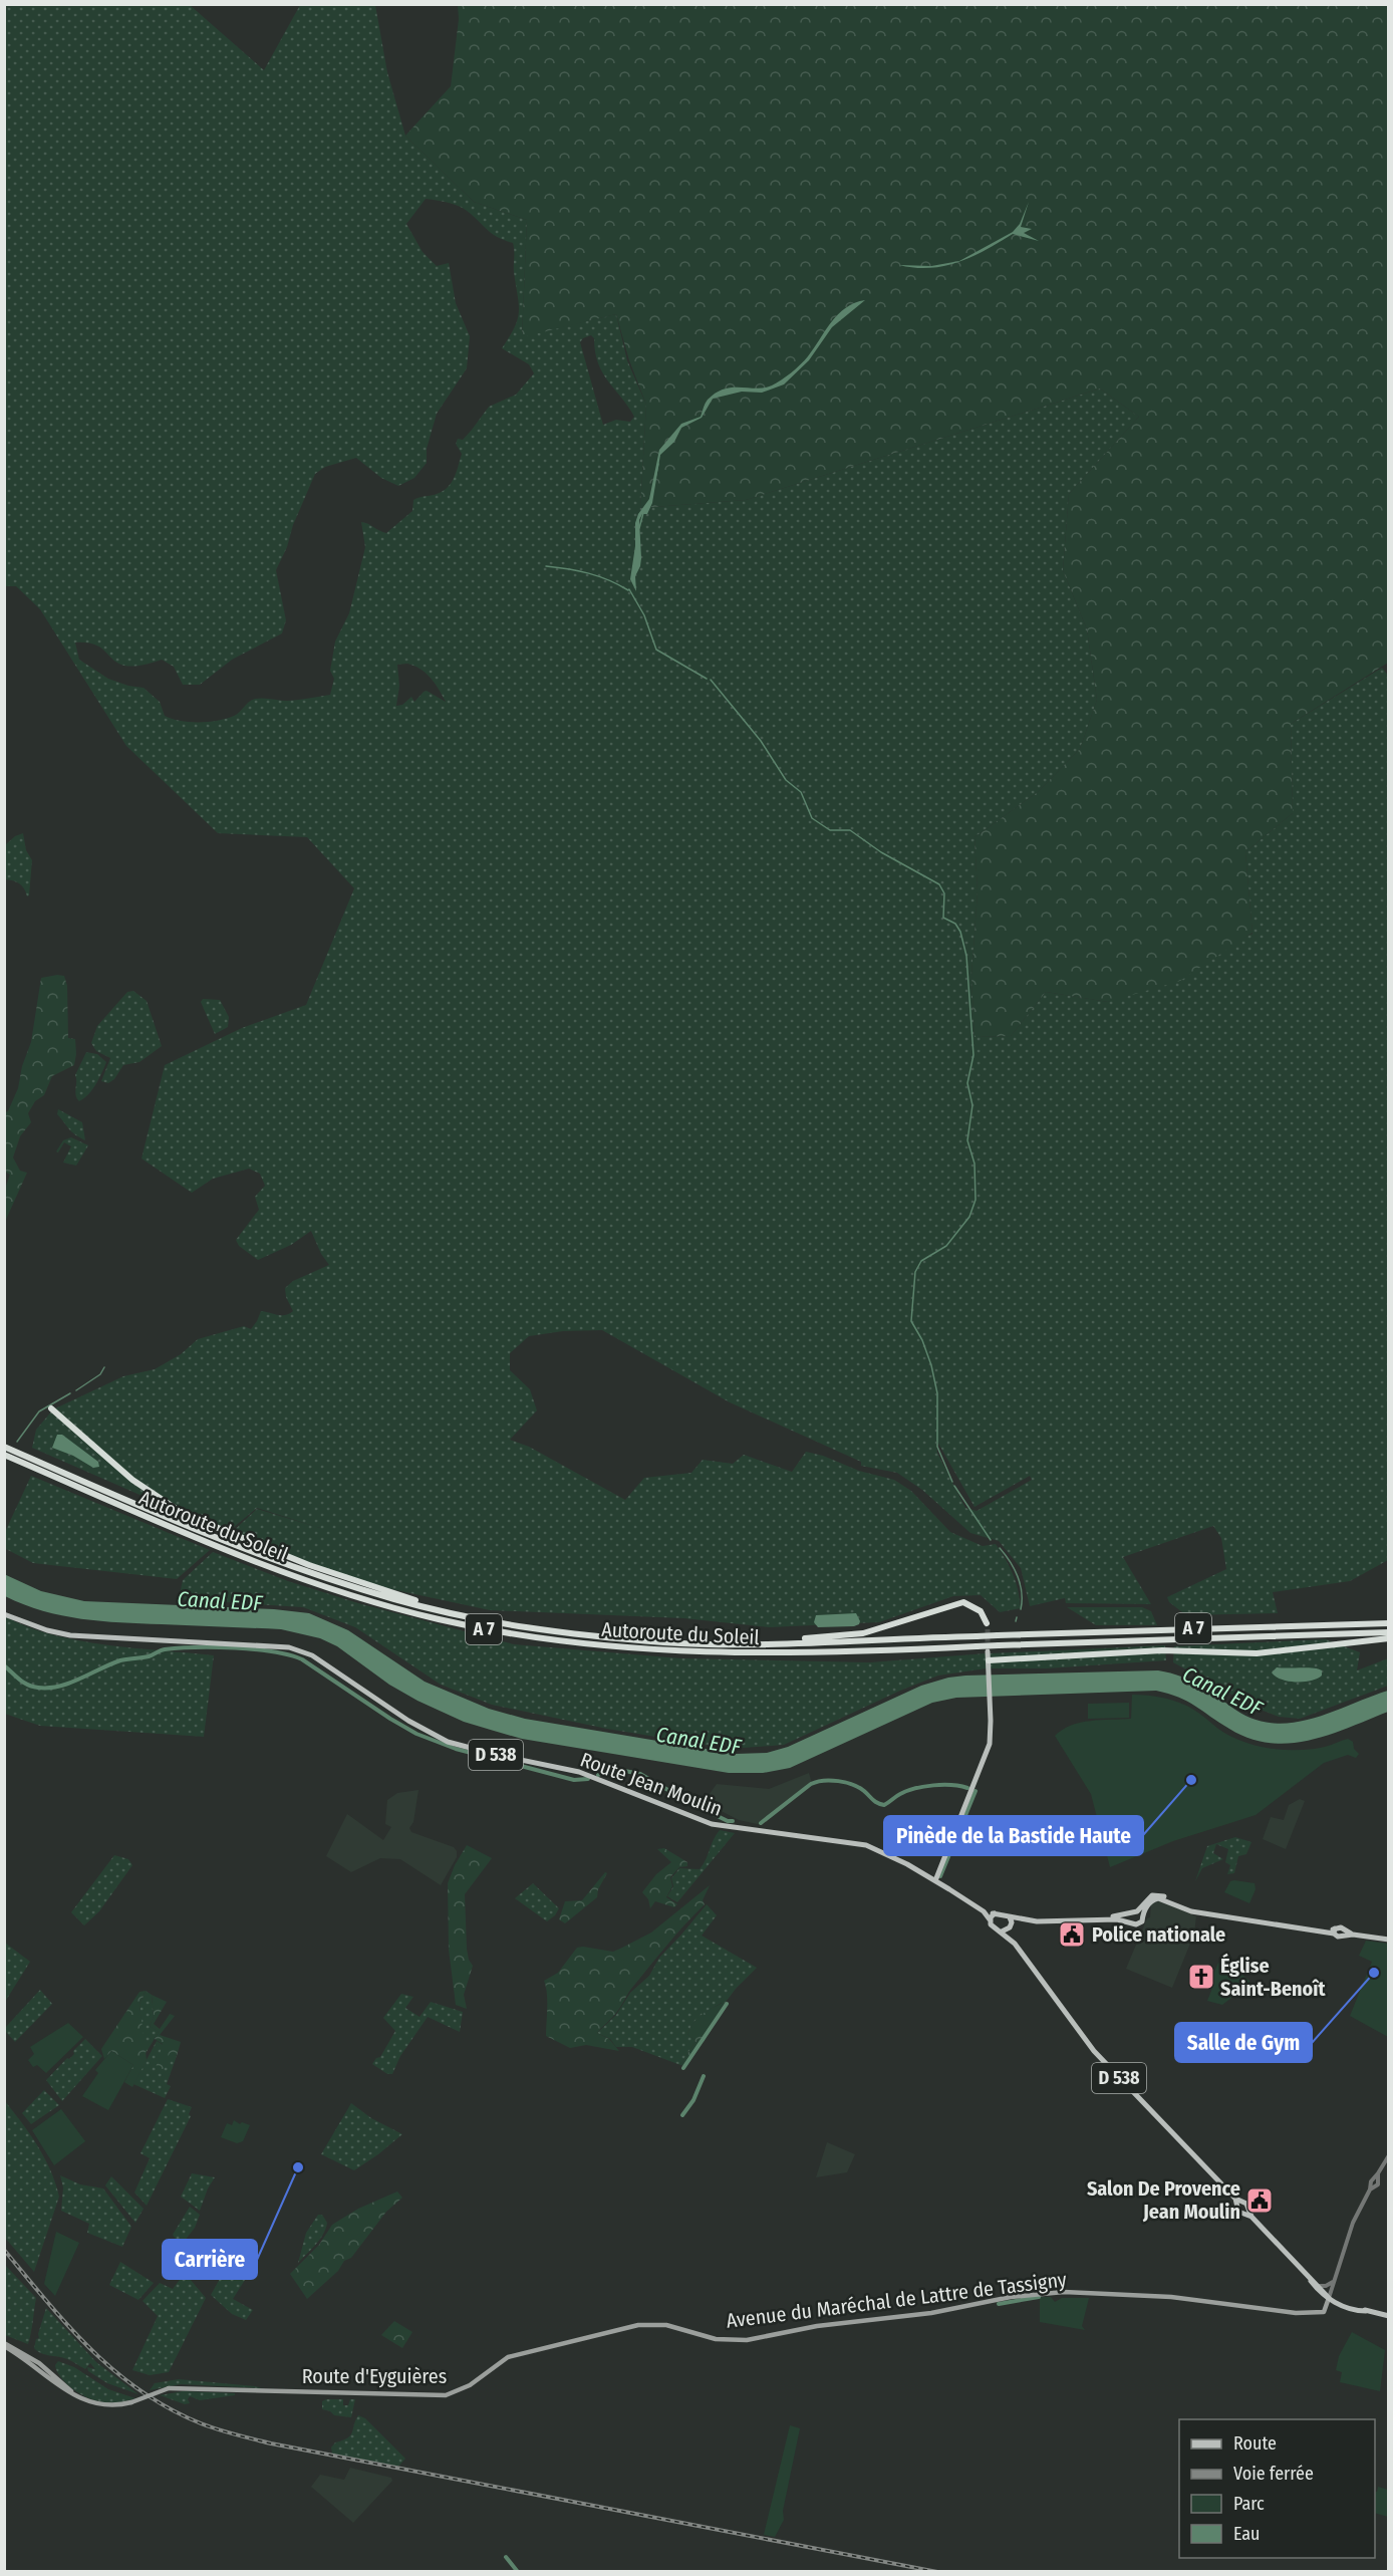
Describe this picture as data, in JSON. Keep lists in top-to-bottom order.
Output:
{
  "streets": {
    "highway": ["Autoroute du Soleil", "A 7"],
    "main road": [
      "D 538",
      "Route Jean Moulin",
      "Avenue du Maréchal de Lattre de Tassigny",
      "Route d'Eyguières"
    ]
  },
  "crossings": [
    ["D 538", "Route Jean Moulin"],
    ["Avenue du Maréchal de Lattre de Tassigny", "Route d'Eyguières"]
  ],
  "water": ["Canal EDF"],
  "places": {
    "other": ["Pinède de la Bastide Haute", "Salle de Gym", "Carrière"],
    "public building": ["Police nationale", "Salon De Provence Jean Moulin"],
    "church": ["Église Saint-Benoît"]
  },
  "legend": [
    "Route",
    "Voie ferrée",
    "Parc",
    "Eau"
  ]
}
